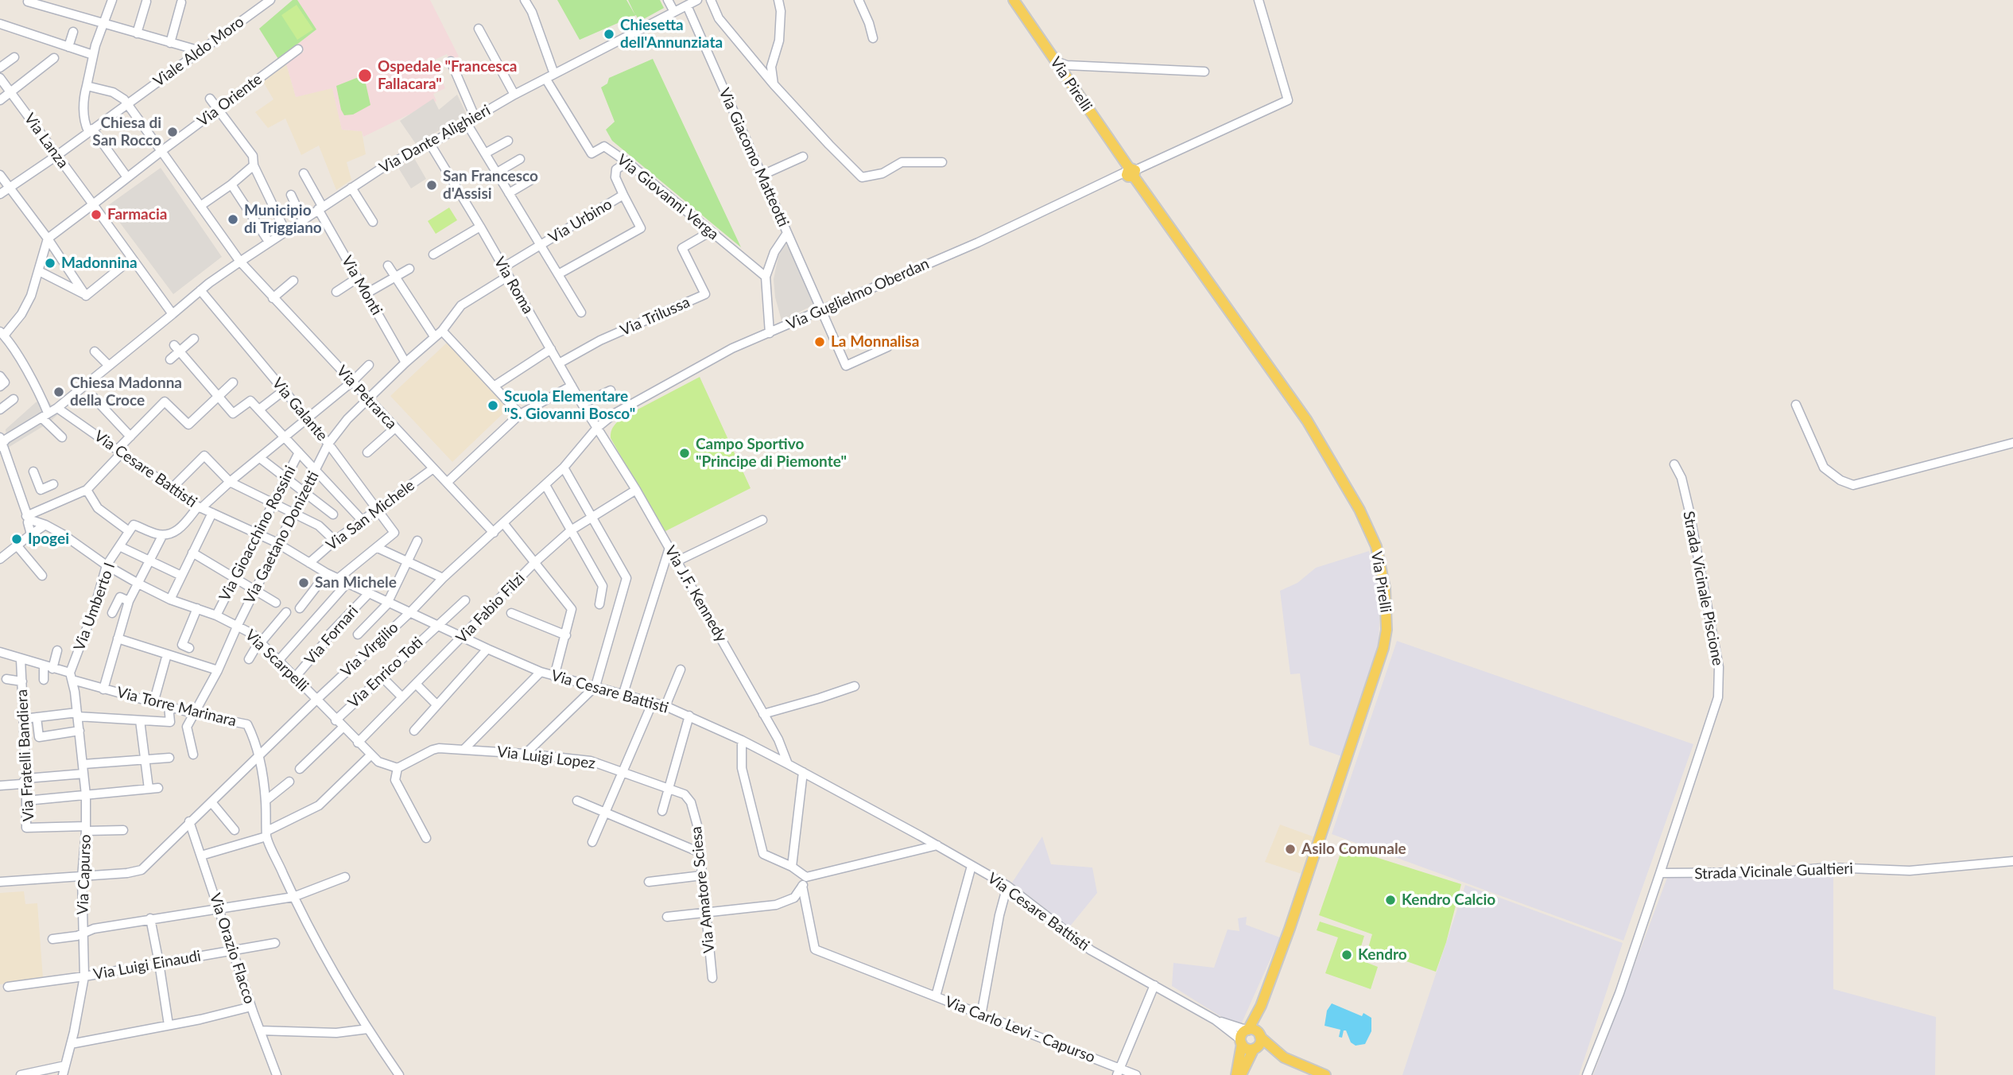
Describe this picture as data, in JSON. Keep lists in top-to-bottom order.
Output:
{
  "streets": {
    "main road": ["Via Pirelli"],
    "street": [
      "Viale Aldo Moro",
      "Via Oriente",
      "Via Dante Alighieri",
      "Via Lanza",
      "Via Giacomo Matteotti",
      "Via Giovanni Verga",
      "Via Urbino",
      "Via Monti",
      "Via Roma",
      "Via Guglielmo Oberdan",
      "Via Trilussa",
      "Via Petrarca",
      "Via Galante",
      "Via Cesare Battisti",
      "Via San Michele",
      "Via Gioacchino Rossini",
      "Via Gaetano Donizetti",
      "Strada Vicinale Piscione",
      "Via J.F. Kennedy",
      "Via Umberto I",
      "Via Fabio Filzi",
      "Via Fornari",
      "Via Virgilio",
      "Via Scarpelli",
      "Via Enrico Toti",
      "Via Torre Marinara",
      "Via Fratelli Bandiera",
      "Via Luigi Lopez",
      "Strada Vicinale Gualtieri",
      "Via Capurso",
      "Via Amatore Sciesa",
      "Via Orazio Flacco",
      "Via Luigi Einaudi",
      "Via Carlo Levi - Capurso"
    ]
  },
  "crossings": [
    ["Viale Aldo Moro", "Via Lanza"],
    ["Viale Aldo Moro", "Via Petrarca"],
    ["Via Pirelli", "Via Guglielmo Oberdan"],
    ["Via Pirelli", "Via Cesare Battisti"],
    ["Via Oriente", "Via Lanza"],
    ["Via Oriente", "Via Petrarca"],
    ["Via Dante Alighieri", "Via Lanza"],
    ["Via Dante Alighieri", "Via Giacomo Matteotti"],
    ["Via Dante Alighieri", "Via Giovanni Verga"],
    ["Via Dante Alighieri", "Via Monti"],
    ["Via Dante Alighieri", "Via Roma"],
    ["Via Dante Alighieri", "Via Petrarca"],
    ["Via Dante Alighieri", "Via Galante"],
    ["Via Giacomo Matteotti", "Via Guglielmo Oberdan"],
    ["Via Giovanni Verga", "Via Urbino"],
    ["Via Giovanni Verga", "Via Trilussa"],
    ["Via Urbino", "Via Roma"],
    ["Via Monti", "Via Gaetano Donizetti"],
    ["Via Roma", "Via Guglielmo Oberdan"],
    ["Via Roma", "Via Trilussa"],
    ["Via Roma", "Via Gaetano Donizetti"],
    ["Via Roma", "Via J.F. Kennedy"],
    ["Via Roma", "Via Virgilio"],
    ["Via Guglielmo Oberdan", "Via J.F. Kennedy"],
    ["Via Guglielmo Oberdan", "Via Virgilio"],
    ["Via Petrarca", "Via San Michele"],
    ["Via Petrarca", "Via Gaetano Donizetti"],
    ["Via Petrarca", "Via Virgilio"],
    ["Via Galante", "Via San Michele"],
    ["Via Galante", "Via Gaetano Donizetti"],
    ["Via Cesare Battisti", "Via San Michele"],
    ["Via Cesare Battisti", "Via Gioacchino Rossini"],
    ["Via Cesare Battisti", "Via Gaetano Donizetti"],
    ["Via Cesare Battisti", "Via J.F. Kennedy"],
    ["Via Cesare Battisti", "Via Fabio Filzi"],
    ["Via Cesare Battisti", "Via Fornari"],
    ["Via Cesare Battisti", "Via Virgilio"],
    ["Via Cesare Battisti", "Via Enrico Toti"],
    ["Via Gioacchino Rossini", "Via Scarpelli"],
    ["Via Gaetano Donizetti", "Via Scarpelli"],
    ["Via Gaetano Donizetti", "Via Torre Marinara"],
    ["Strada Vicinale Piscione", "Strada Vicinale Gualtieri"],
    ["Via J.F. Kennedy", "Via Fabio Filzi"],
    ["Via J.F. Kennedy", "Via Virgilio"],
    ["Via Umberto I", "Via Scarpelli"],
    ["Via Umberto I", "Via Torre Marinara"],
    ["Via Umberto I", "Via Capurso"],
    ["Via Fabio Filzi", "Via Scarpelli"],
    ["Via Fornari", "Via Scarpelli"],
    ["Via Virgilio", "Via Scarpelli"],
    ["Via Virgilio", "Via Torre Marinara"],
    ["Via Virgilio", "Via Capurso"],
    ["Via Virgilio", "Via Orazio Flacco"],
    ["Via Scarpelli", "Via Enrico Toti"],
    ["Via Scarpelli", "Via Luigi Lopez"],
    ["Via Torre Marinara", "Via Fratelli Bandiera"],
    ["Via Torre Marinara", "Via Capurso"],
    ["Via Fratelli Bandiera", "Via Capurso"],
    ["Via Luigi Lopez", "Via Amatore Sciesa"],
    ["Via Capurso", "Via Luigi Einaudi"],
    ["Via Orazio Flacco", "Via Luigi Einaudi"]
  ],
  "places": [
    "Chiesetta dell'Annunziata",
    "Ospedale \"Francesca Fallacara\"",
    "Chiesa di San Rocco",
    "San Francesco d'Assisi",
    "Farmacia",
    "Municipio di Triggiano",
    "Madonnina",
    "La Monnalisa",
    "Chiesa Madonna della Croce",
    "Scuola Elementare \"S. Giovanni Bosco\"",
    "Campo Sportivo \"Principe di Piemonte\"",
    "Ipogei",
    "San Michele",
    "Asilo Comunale",
    "Kendro Calcio",
    "Kendro"
  ]
}
